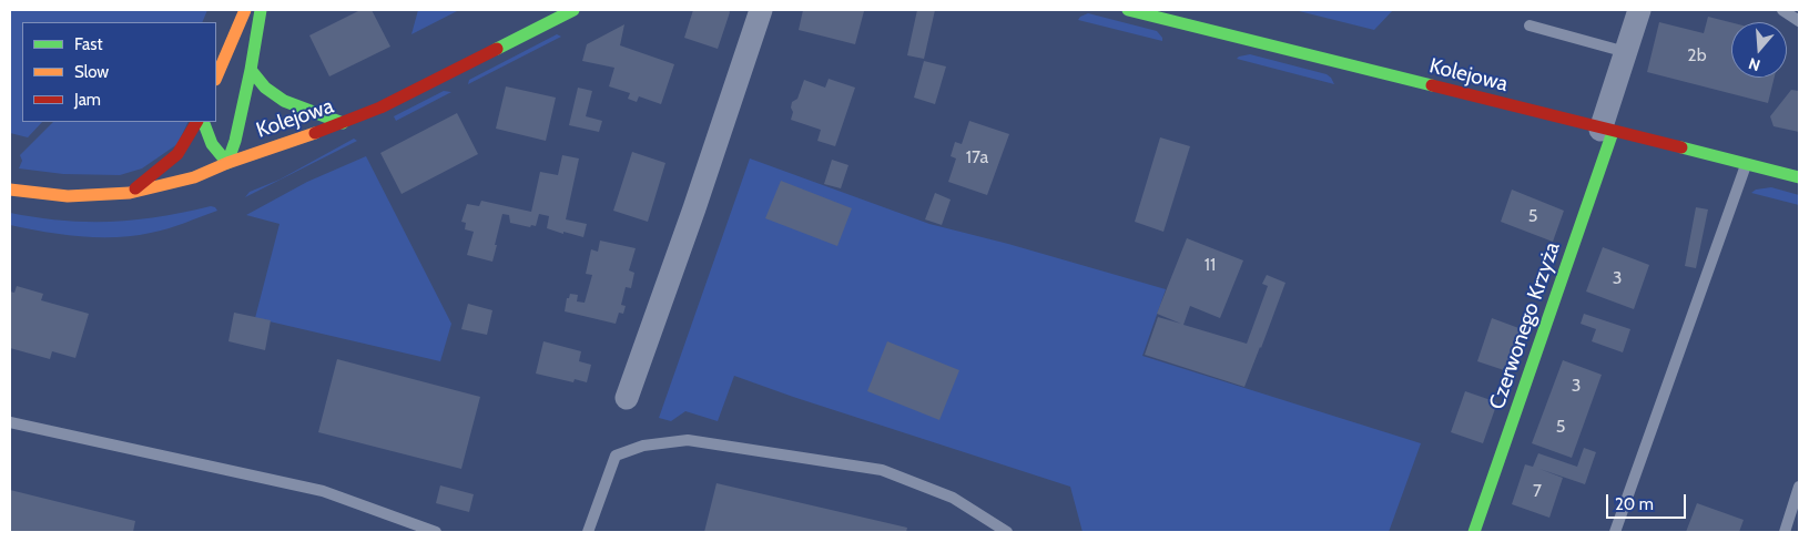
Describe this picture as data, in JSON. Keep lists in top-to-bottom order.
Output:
{
  "streets": {
    "street": ["Kolejowa", "Czerwonego Krzyża"]
  },
  "crossings": [
    ["Kolejowa", "Czerwonego Krzyża"]
  ],
  "house_numbers": [
    "2b",
    "17a",
    "5",
    "11",
    "3",
    "3",
    "5",
    "7"
  ],
  "legend": ["Fast", "Slow", "Jam"],
  "scale_bar": "20 m",
  "north": "bottom"
}
